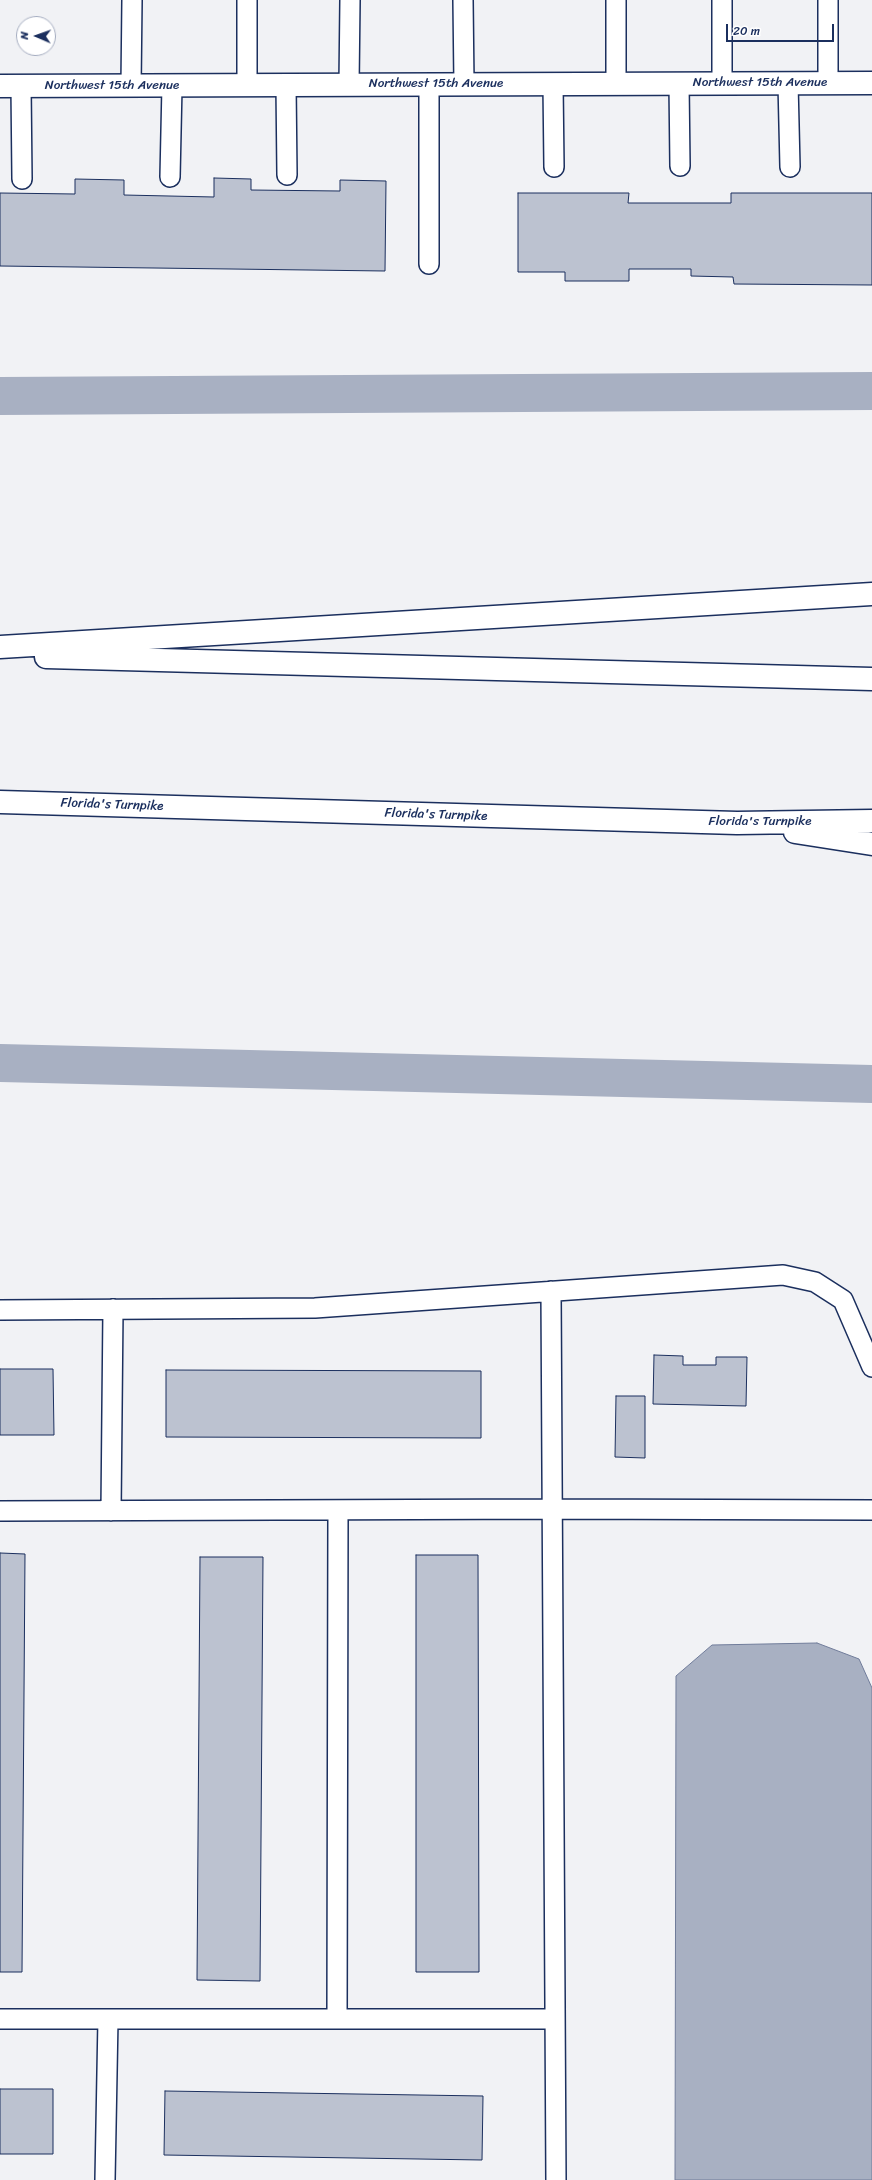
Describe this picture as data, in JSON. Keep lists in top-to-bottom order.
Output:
{
  "streets": {
    "main road": ["Northwest 15th Avenue", "Florida's Turnpike"]
  },
  "scale_bar": "20 m",
  "north": "left"
}
